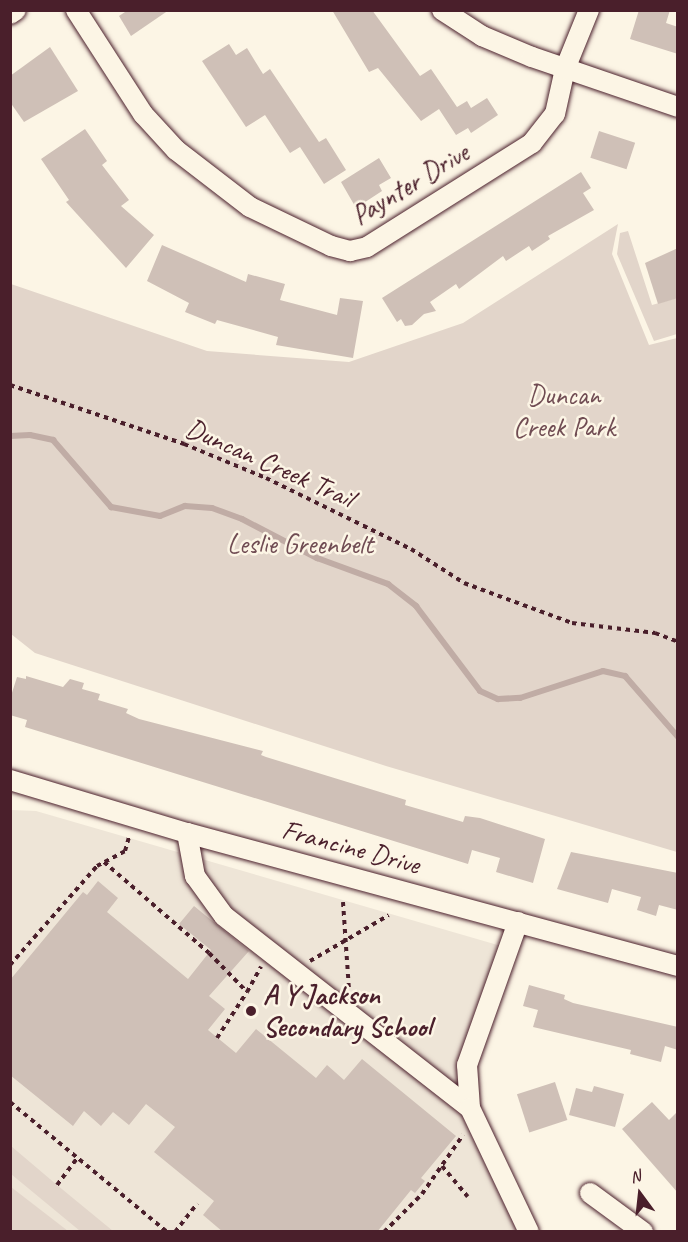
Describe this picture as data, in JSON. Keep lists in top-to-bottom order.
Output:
{
  "streets": {
    "street": ["Paynter Drive", "Francine Drive"],
    "path": ["Duncan Creek Trail"]
  },
  "parks": ["Duncan Creek Park", "Leslie Greenbelt"],
  "places": ["A Y Jackson Secondary School"],
  "north": "top"
}
